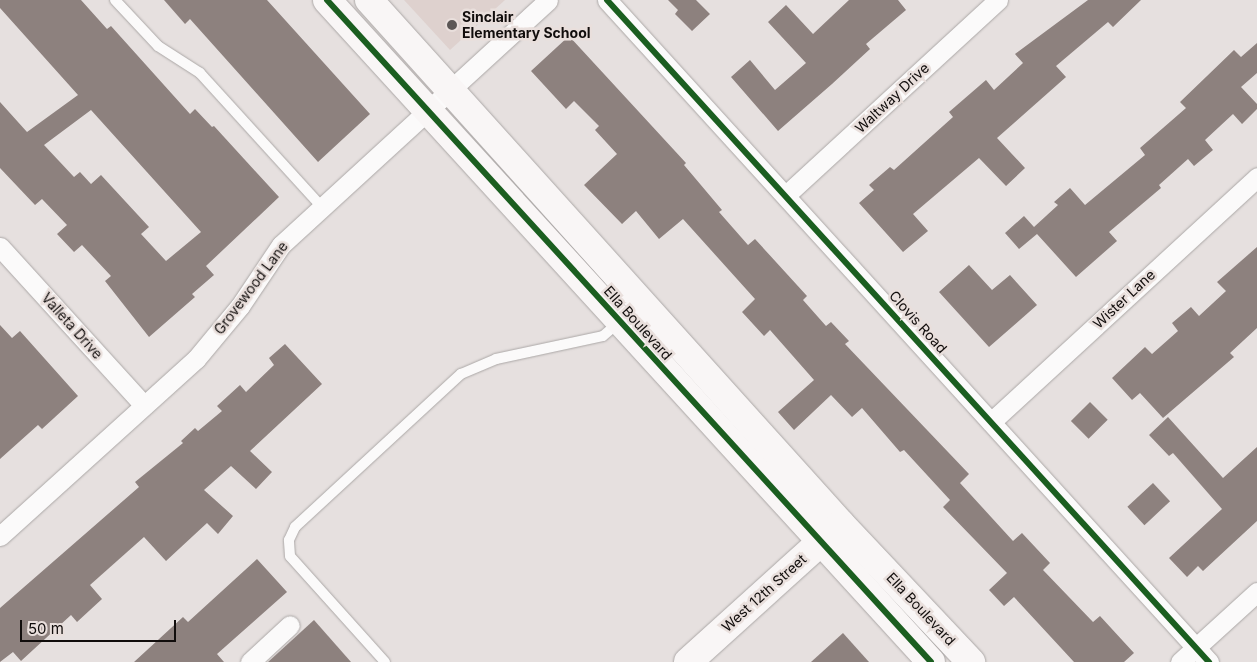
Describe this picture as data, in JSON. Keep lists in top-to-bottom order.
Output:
{
  "streets": {
    "main road": ["Ella Boulevard", "West 12th Street"],
    "street": [
      "Waltway Drive",
      "Grovewood Lane",
      "Wister Lane",
      "Clovis Road",
      "Valleta Drive"
    ]
  },
  "crossings": [
    ["Waltway Drive", "Clovis Road"],
    ["Grovewood Lane", "Ella Boulevard"],
    ["Grovewood Lane", "Valleta Drive"],
    ["Wister Lane", "Clovis Road"],
    ["Ella Boulevard", "West 12th Street"]
  ],
  "places": ["Sinclair Elementary School"],
  "scale_bar": "50 m"
}
